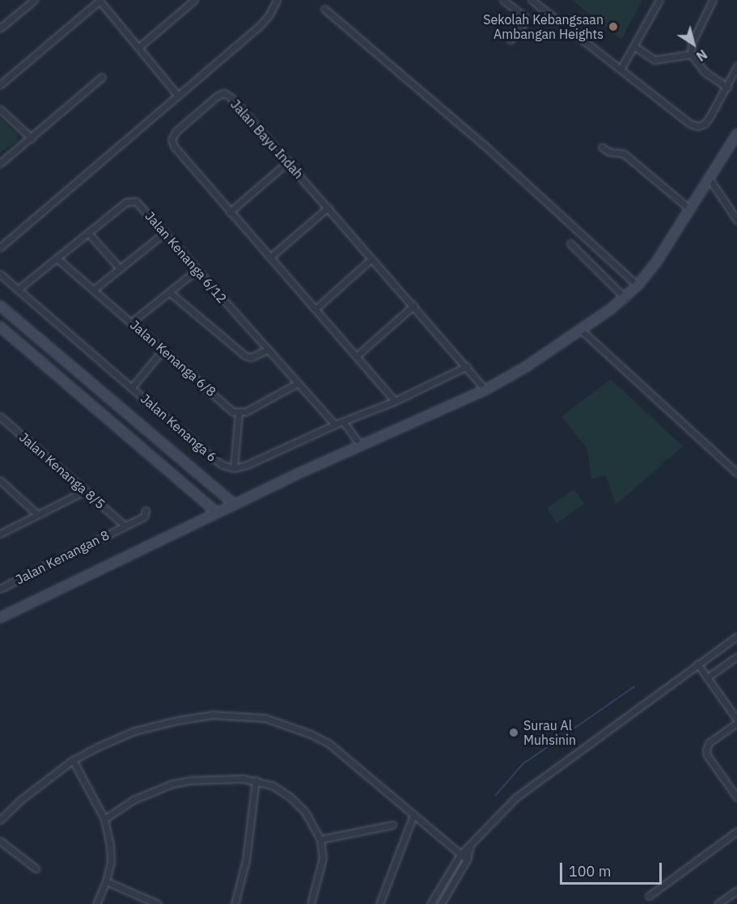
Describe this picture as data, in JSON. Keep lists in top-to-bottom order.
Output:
{
  "streets": {
    "street": [
      "Jalan Bayu Indah",
      "Jalan Kenanga 6/12",
      "Jalan Kenanga 6/8",
      "Jalan Kenanga 6",
      "Jalan Kenanga 8/5",
      "Jalan Kenangan 8"
    ]
  },
  "crossings": [
    ["Jalan Bayu Indah", "Jalan Kenanga 6"],
    ["Jalan Kenanga 6/12", "Jalan Kenanga 6/8"],
    ["Jalan Kenanga 6/12", "Jalan Kenanga 6"],
    ["Jalan Kenanga 8/5", "Jalan Kenangan 8"]
  ],
  "places": ["Sekolah Kebangsaan Ambangan Heights", "Surau Al Muhsinin"],
  "scale_bar": "100 m",
  "north": "bottom right"
}
